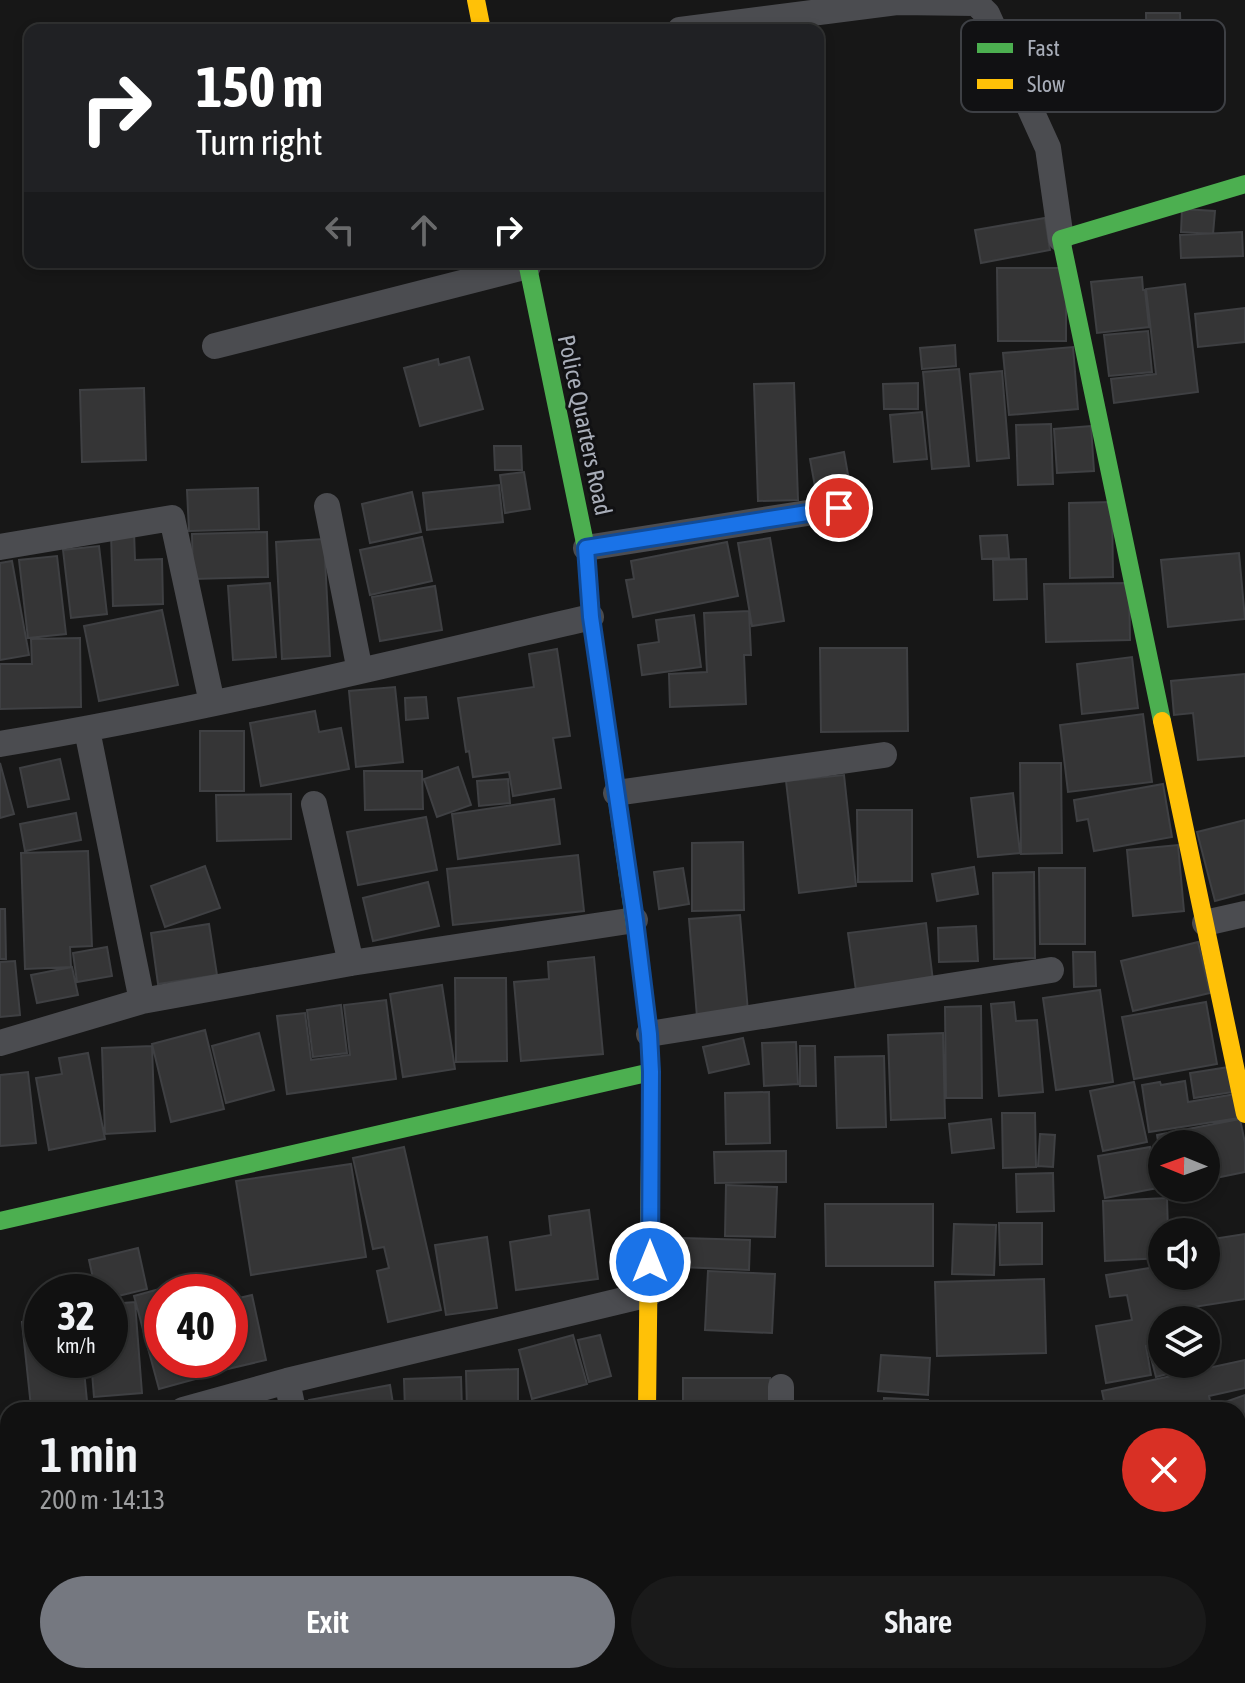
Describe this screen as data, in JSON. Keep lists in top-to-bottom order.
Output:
{
  "streets": {
    "street": ["Police Quarters Road"]
  },
  "legend": ["Fast", "Slow"],
  "north": "left",
  "page": {
    "turn": ["150 m", "Turn right"],
    "speed": "32 km/h",
    "limit": "40",
    "heading": ["1 min", "200 m · 14:13"],
    "buttons": ["Exit", "Share"]
  }
}
